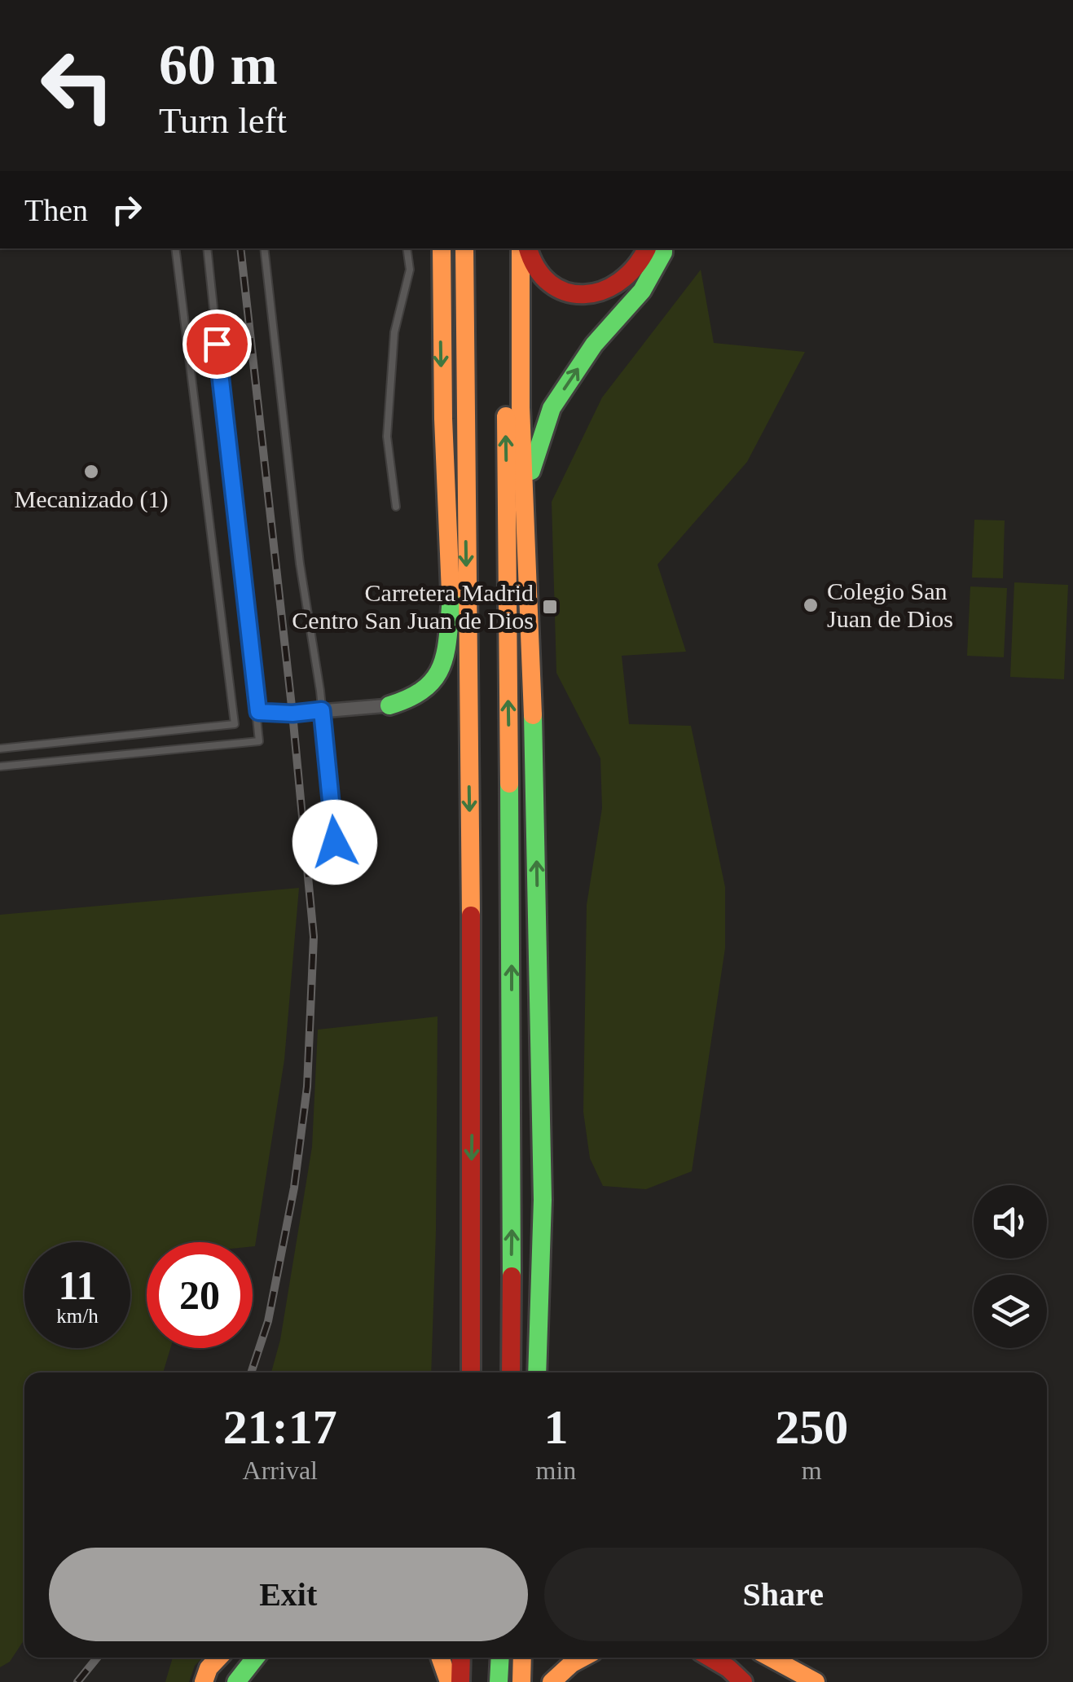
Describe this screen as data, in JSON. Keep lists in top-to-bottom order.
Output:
{
  "places": {
    "other": ["Mecanizado (1)", "Colegio San Juan de Dios"],
    "transit": ["Carretera Madrid Centro San Juan de Dios"]
  },
  "page": {
    "turn": ["60 m", "Turn left"],
    "then": "Then",
    "speed": "11 km/h",
    "limit": "20",
    "eta": [
      "21:17",
      "Arrival",
      "1",
      "min",
      "250",
      "m"
    ],
    "buttons": ["Exit", "Share"]
  }
}
